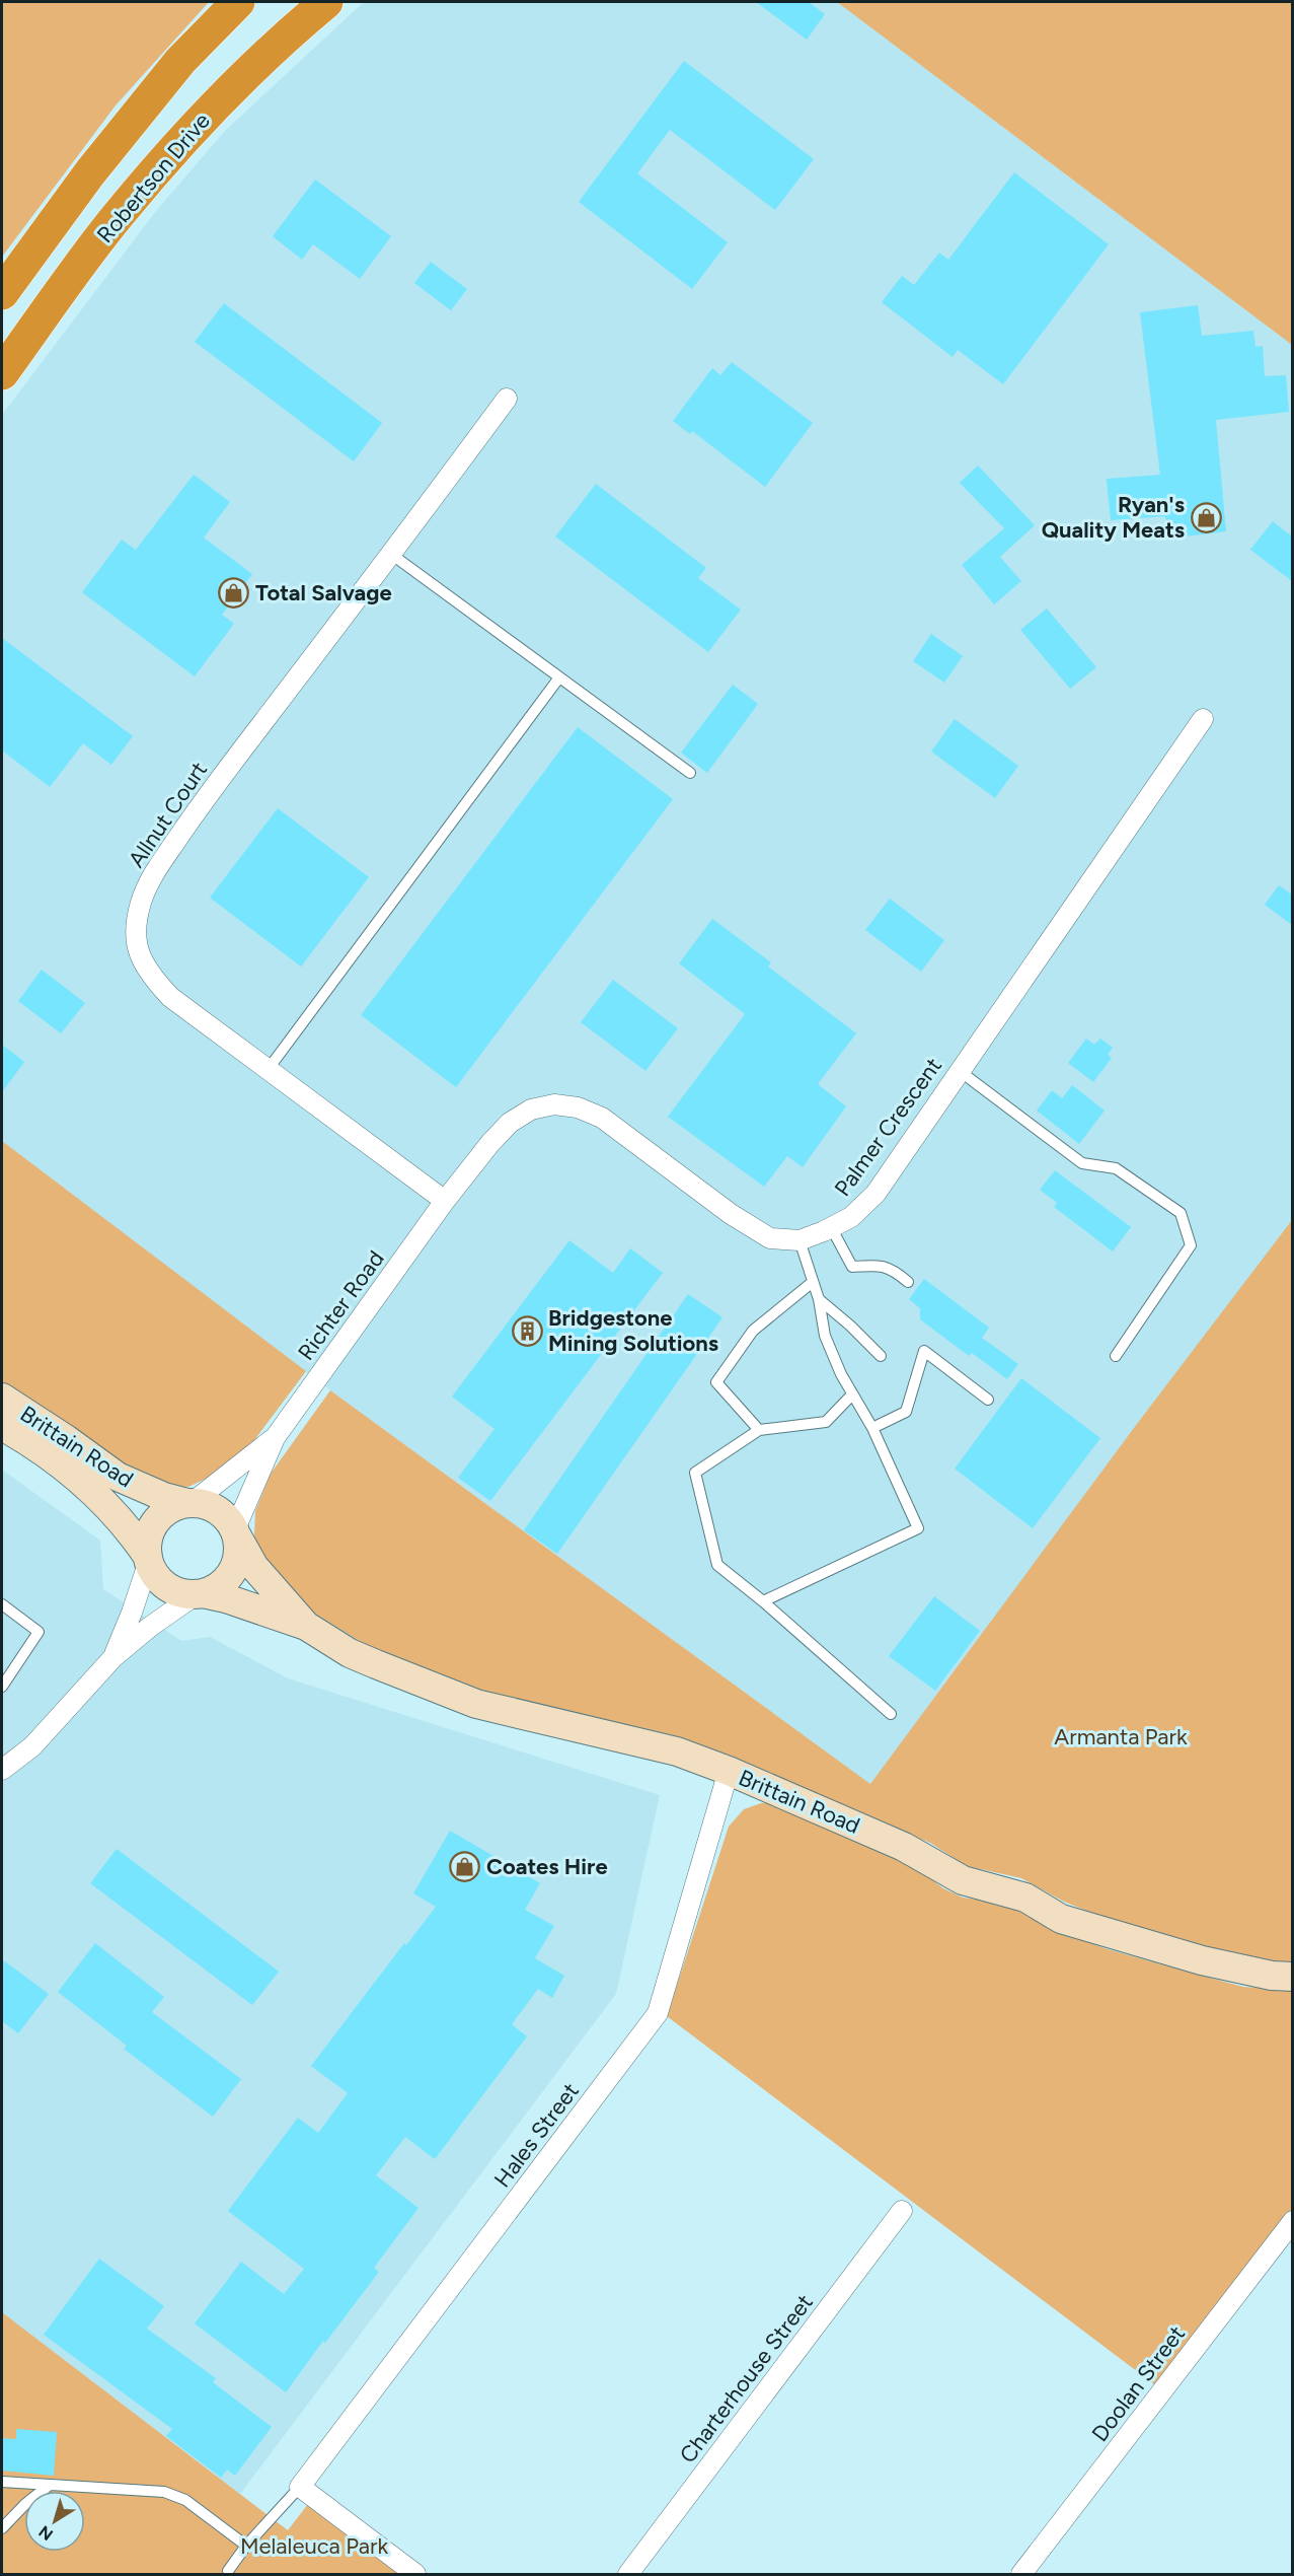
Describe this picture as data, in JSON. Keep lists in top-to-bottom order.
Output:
{
  "streets": {
    "highway": ["Robertson Drive"],
    "main road": ["Brittain Road"],
    "street": [
      "Allnut Court",
      "Palmer Crescent",
      "Richter Road",
      "Hales Street",
      "Charterhouse Street",
      "Doolan Street"
    ]
  },
  "crossings": [
    ["Allnut Court", "Palmer Crescent"],
    ["Allnut Court", "Richter Road"],
    ["Palmer Crescent", "Richter Road"],
    ["Richter Road", "Brittain Road"],
    ["Brittain Road", "Hales Street"]
  ],
  "parks": ["Armanta Park", "Melaleuca Park"],
  "places": {
    "shop": ["Ryan's Quality Meats", "Total Salvage", "Coates Hire"],
    "building": ["Bridgestone Mining Solutions"]
  },
  "north": "bottom left"
}
